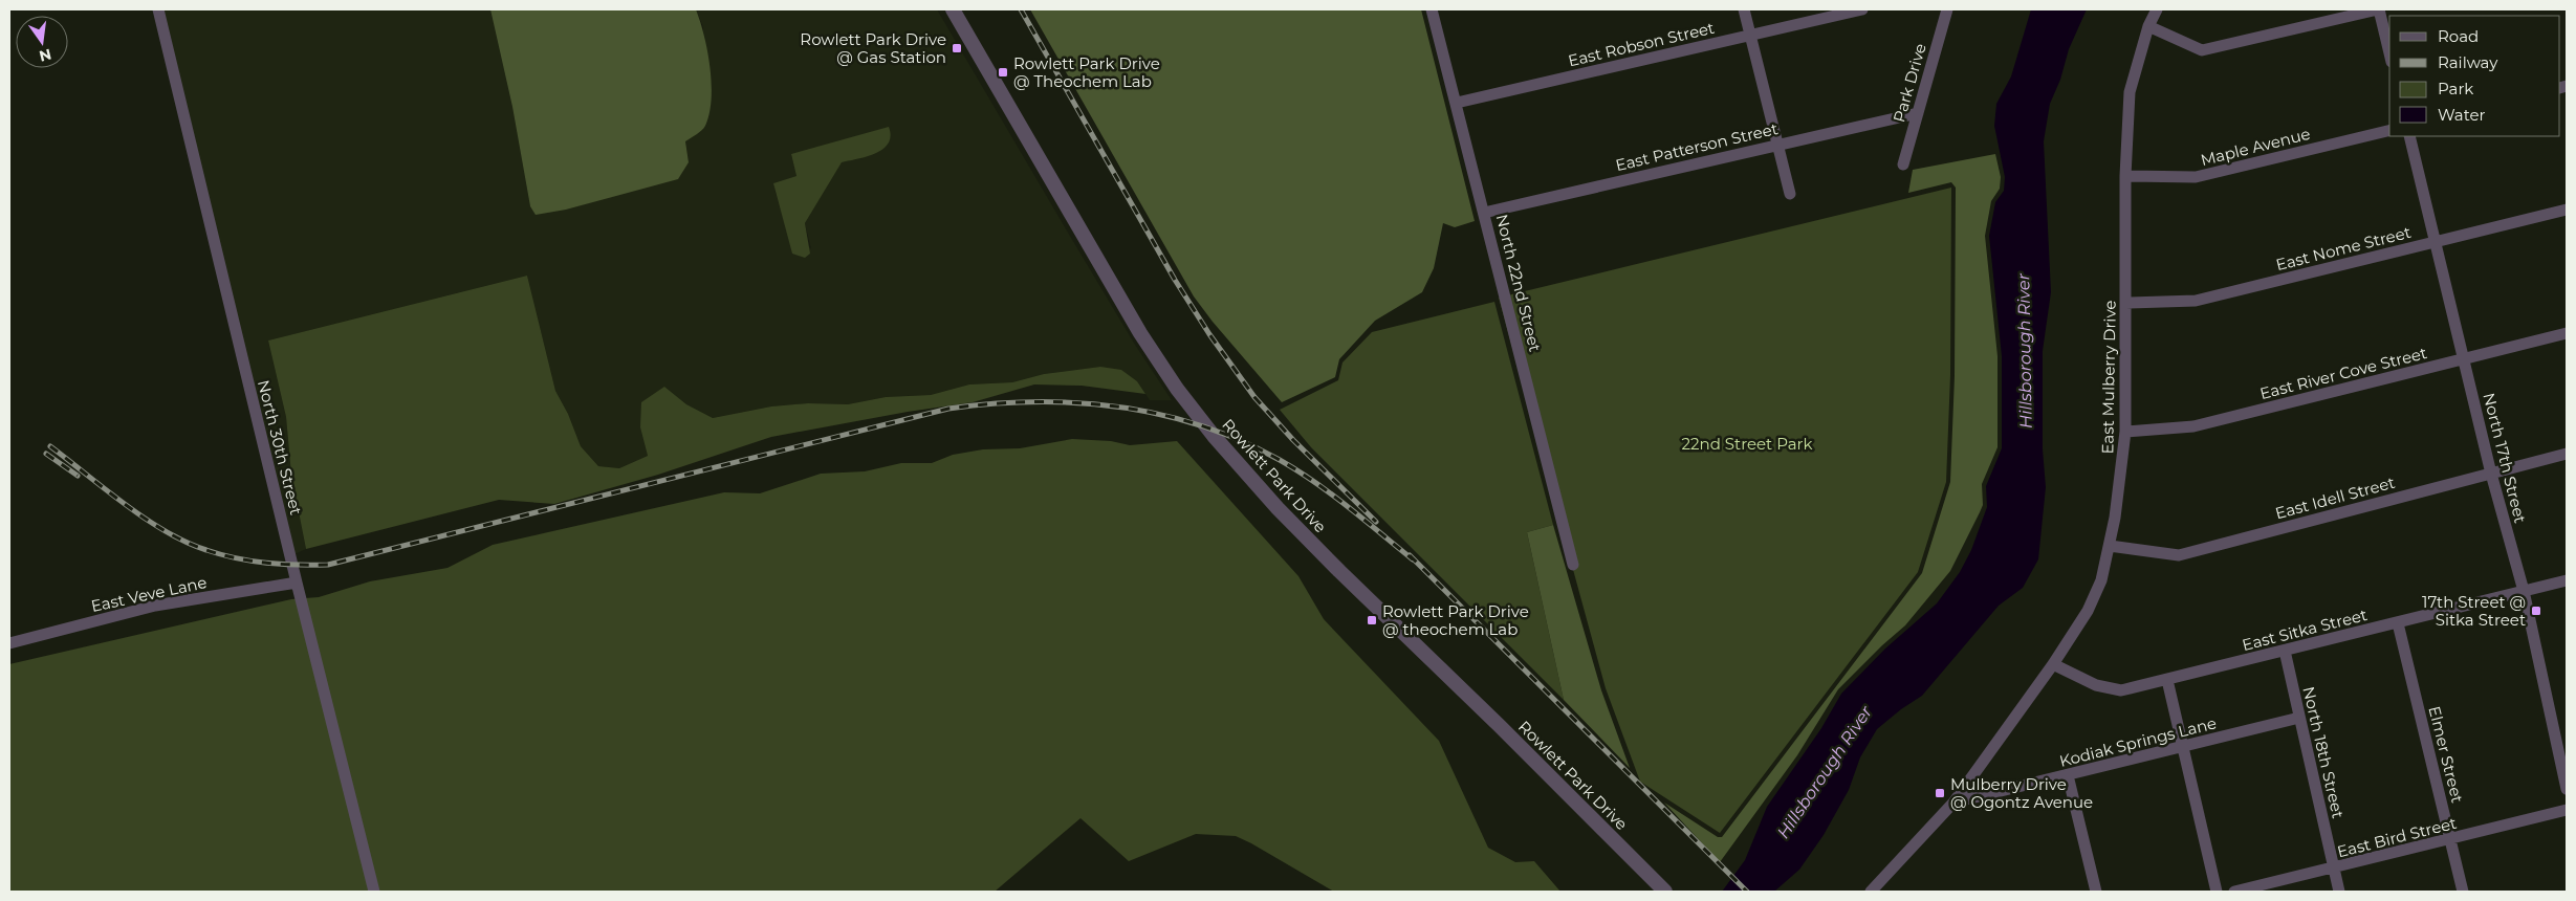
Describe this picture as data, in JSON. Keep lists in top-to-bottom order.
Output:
{
  "streets": {
    "street": [
      "East Robson Street",
      "Park Drive",
      "East Patterson Street",
      "Maple Avenue",
      "East Nome Street",
      "North 22nd Street",
      "East River Cove Street",
      "East Mulberry Drive",
      "North 30th Street",
      "North 17th Street",
      "Rowlett Park Drive",
      "East Idell Street",
      "East Veve Lane",
      "East Sitka Street",
      "Kodiak Springs Lane",
      "North 18th Street",
      "Elmer Street",
      "East Bird Street"
    ]
  },
  "crossings": [
    ["East Robson Street", "North 22nd Street"],
    ["Park Drive", "East Patterson Street"],
    ["East Patterson Street", "North 22nd Street"],
    ["Maple Avenue", "East Mulberry Drive"],
    ["East Nome Street", "East Mulberry Drive"],
    ["East Nome Street", "North 17th Street"],
    ["East River Cove Street", "East Mulberry Drive"],
    ["East River Cove Street", "North 17th Street"],
    ["East Mulberry Drive", "East Idell Street"],
    ["East Mulberry Drive", "East Sitka Street"],
    ["East Mulberry Drive", "Kodiak Springs Lane"],
    ["North 30th Street", "East Veve Lane"],
    ["North 17th Street", "East Idell Street"],
    ["North 17th Street", "East Sitka Street"],
    ["East Sitka Street", "North 18th Street"],
    ["East Sitka Street", "Elmer Street"],
    ["Kodiak Springs Lane", "North 18th Street"],
    ["North 18th Street", "East Bird Street"],
    ["Elmer Street", "East Bird Street"]
  ],
  "water": ["Hillsborough River"],
  "parks": ["22nd Street Park"],
  "places": {
    "transit": [
      "Rowlett Park Drive @ Gas Station",
      "Rowlett Park Drive @ Theochem Lab",
      "17th Street @ Sitka Street",
      "Rowlett Park Drive @ theochem Lab",
      "Mulberry Drive @ Ogontz Avenue"
    ]
  },
  "legend": [
    "Road",
    "Railway",
    "Park",
    "Water"
  ],
  "north": "bottom"
}
